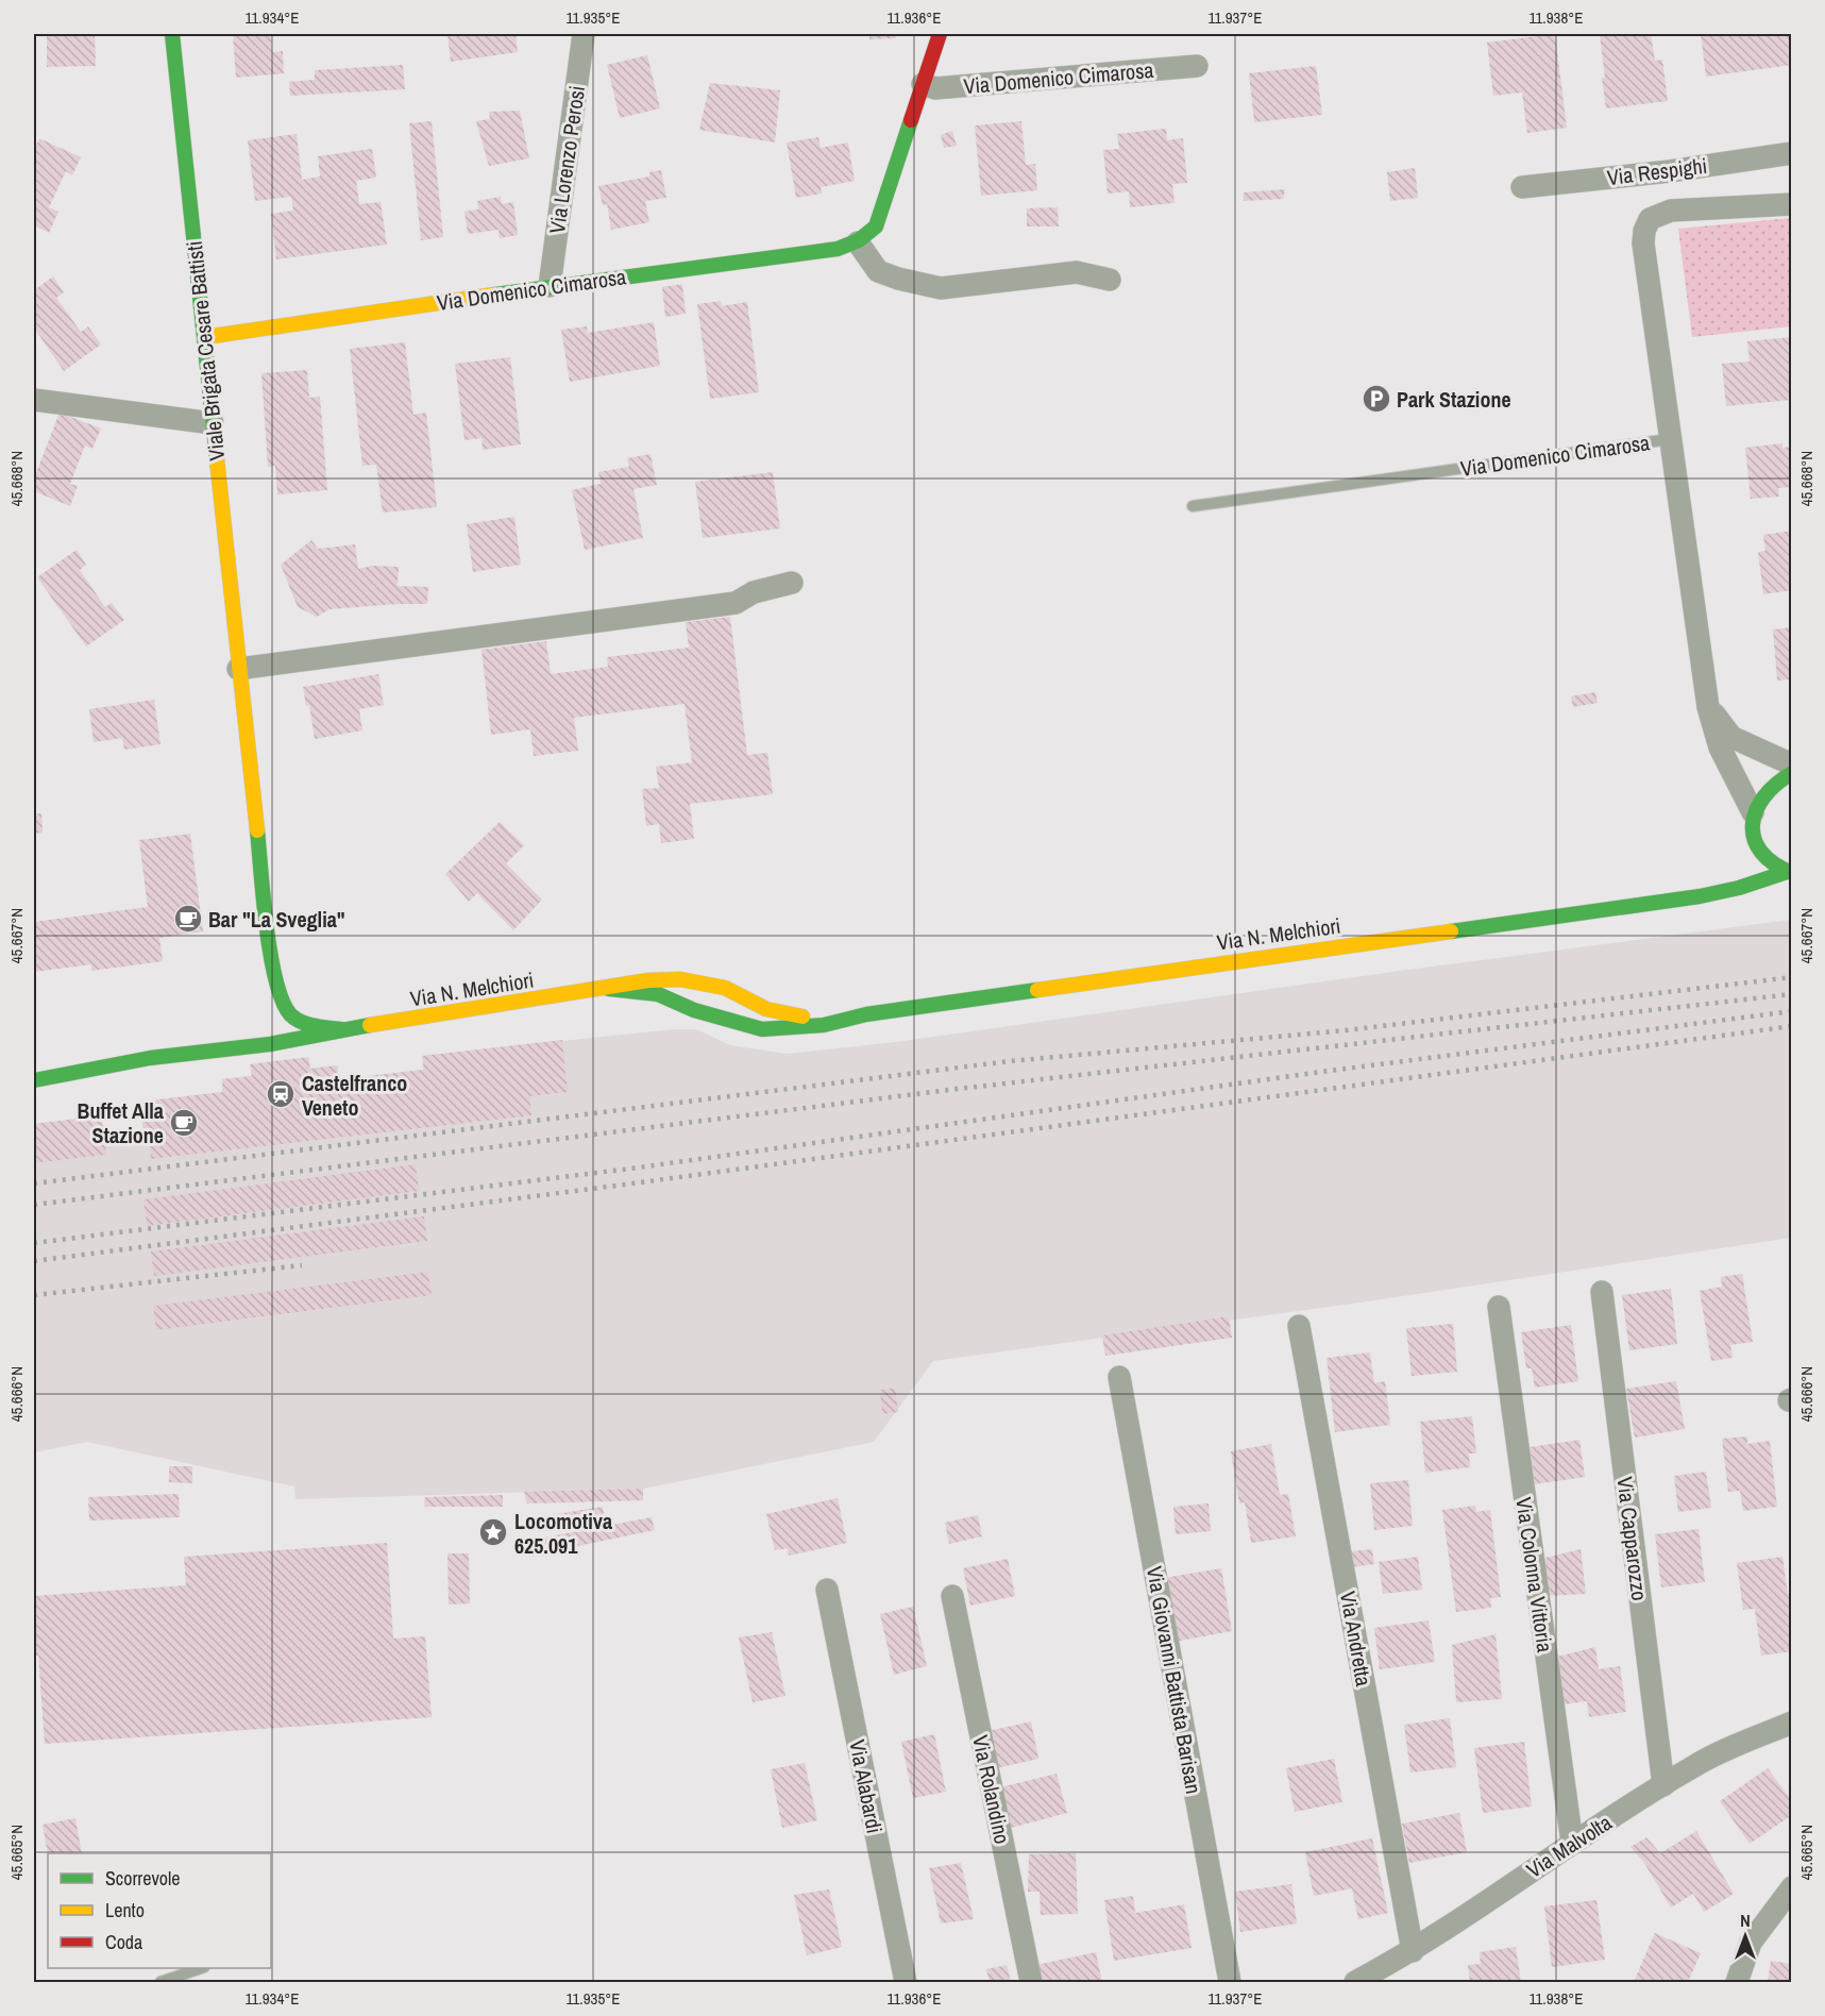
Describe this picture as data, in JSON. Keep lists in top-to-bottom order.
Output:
{
  "streets": {
    "street": [
      "Via Domenico Cimarosa",
      "Via Lorenzo Perosi",
      "Via Respighi",
      "Viale Brigata Cesare Battisti",
      "Via N. Melchiori",
      "Via Capparozzo",
      "Via Colonna Vittoria",
      "Via Andretta",
      "Via Giovanni Battista Barisan",
      "Via Alabardi",
      "Via Rolandino",
      "Via Malvolta"
    ]
  },
  "crossings": [
    ["Via Domenico Cimarosa", "Via Lorenzo Perosi"],
    ["Via Domenico Cimarosa", "Viale Brigata Cesare Battisti"],
    ["Viale Brigata Cesare Battisti", "Via N. Melchiori"],
    ["Via Capparozzo", "Via Malvolta"],
    ["Via Colonna Vittoria", "Via Malvolta"],
    ["Via Andretta", "Via Malvolta"]
  ],
  "places": {
    "parking": ["Park Stazione"],
    "cafe": ["Bar \"La Sveglia\"", "Buffet Alla Stazione"],
    "station": ["Castelfranco Veneto"],
    "place": ["Locomotiva 625.091"]
  },
  "legend": ["Scorrevole", "Lento", "Coda"],
  "north": "top",
  "coordinates": [
    "11.934°E",
    "11.935°E",
    "11.936°E",
    "11.937°E",
    "11.938°E",
    "45.668°N",
    "45.667°N",
    "45.666°N",
    "45.665°N"
  ]
}
